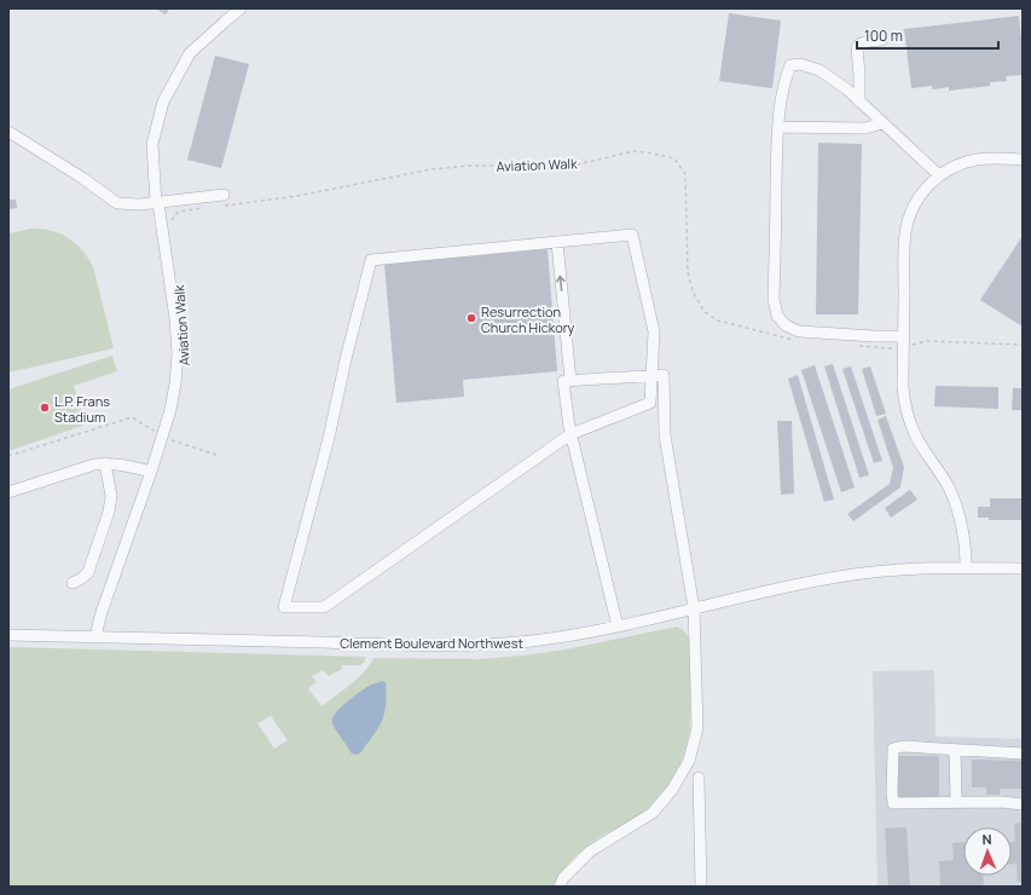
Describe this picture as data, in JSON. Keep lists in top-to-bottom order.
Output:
{
  "streets": {
    "street": ["Clement Boulevard Northwest"],
    "path": ["Aviation Walk"]
  },
  "places": ["Resurrection Church Hickory", "L.P. Frans Stadium"],
  "scale_bar": "100 m",
  "north": "top"
}
